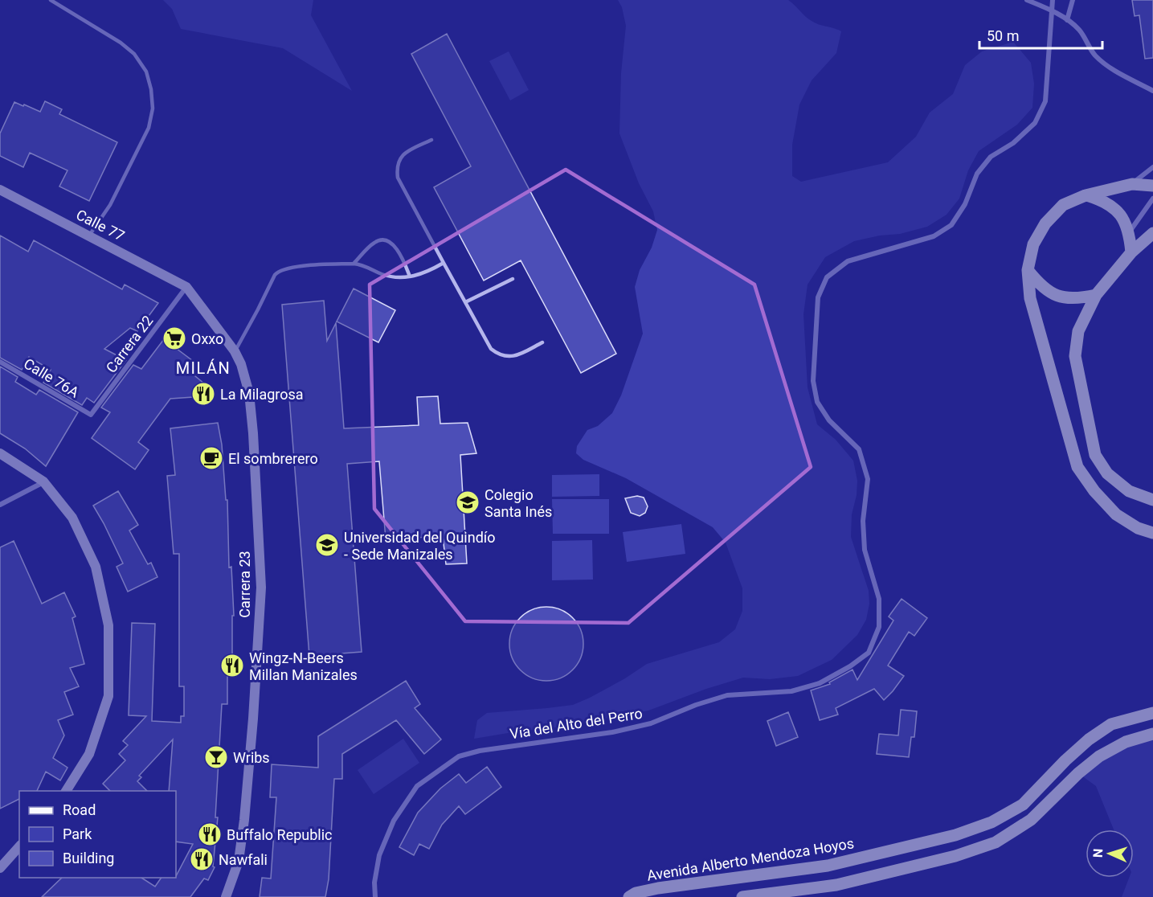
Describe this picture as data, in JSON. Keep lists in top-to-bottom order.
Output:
{
  "streets": {
    "main road": ["Calle 77", "Carrera 23", "Avenida Alberto Mendoza Hoyos"],
    "street": ["Carrera 22", "Calle 76A", "Vía del Alto del Perro"]
  },
  "crossings": [
    ["Calle 77", "Carrera 22"],
    ["Calle 77", "Carrera 23"],
    ["Carrera 22", "Calle 76A"],
    ["Carrera 22", "Carrera 23"]
  ],
  "districts": ["MILÁN"],
  "places": {
    "supermarket": ["Oxxo"],
    "restaurant": [
      "La Milagrosa",
      "Wingz-N-Beers Millan Manizales",
      "Buffalo Republic",
      "Nawfali"
    ],
    "cafe": ["El sombrerero"],
    "school or university": ["Colegio Santa Inés", "Universidad del Quindío - Sede Manizales"],
    "bar": ["Wribs"]
  },
  "legend": ["Road", "Park", "Building"],
  "scale_bar": "50 m",
  "north": "left"
}
